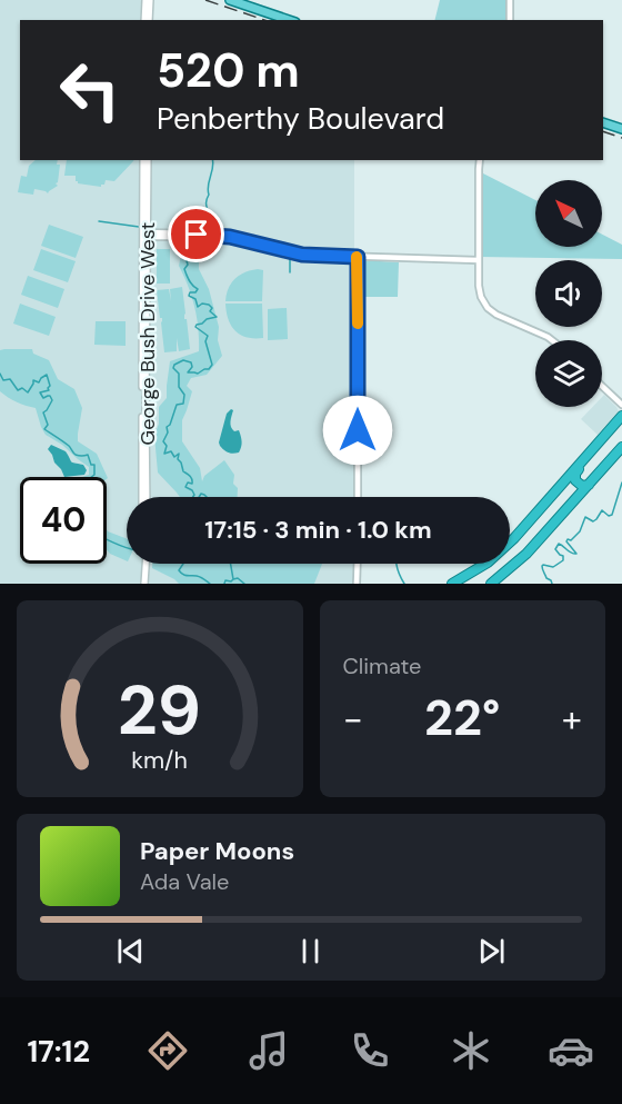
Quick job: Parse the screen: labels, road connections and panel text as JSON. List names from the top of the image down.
{
  "streets": {
    "main road": ["George Bush Drive West"]
  },
  "north": "top left",
  "page": {
    "turn": ["520 m", "Penberthy Boulevard"],
    "limit": "40",
    "trip": "17:15 · 3 min · 1.0 km",
    "tile": "Climate",
    "heat": ["−", "22°", "+"],
    "song": ["Paper Moons", "Ada Vale"],
    "tabs": "17:12",
    "gauge": ["29", "km/h"]
  }
}
